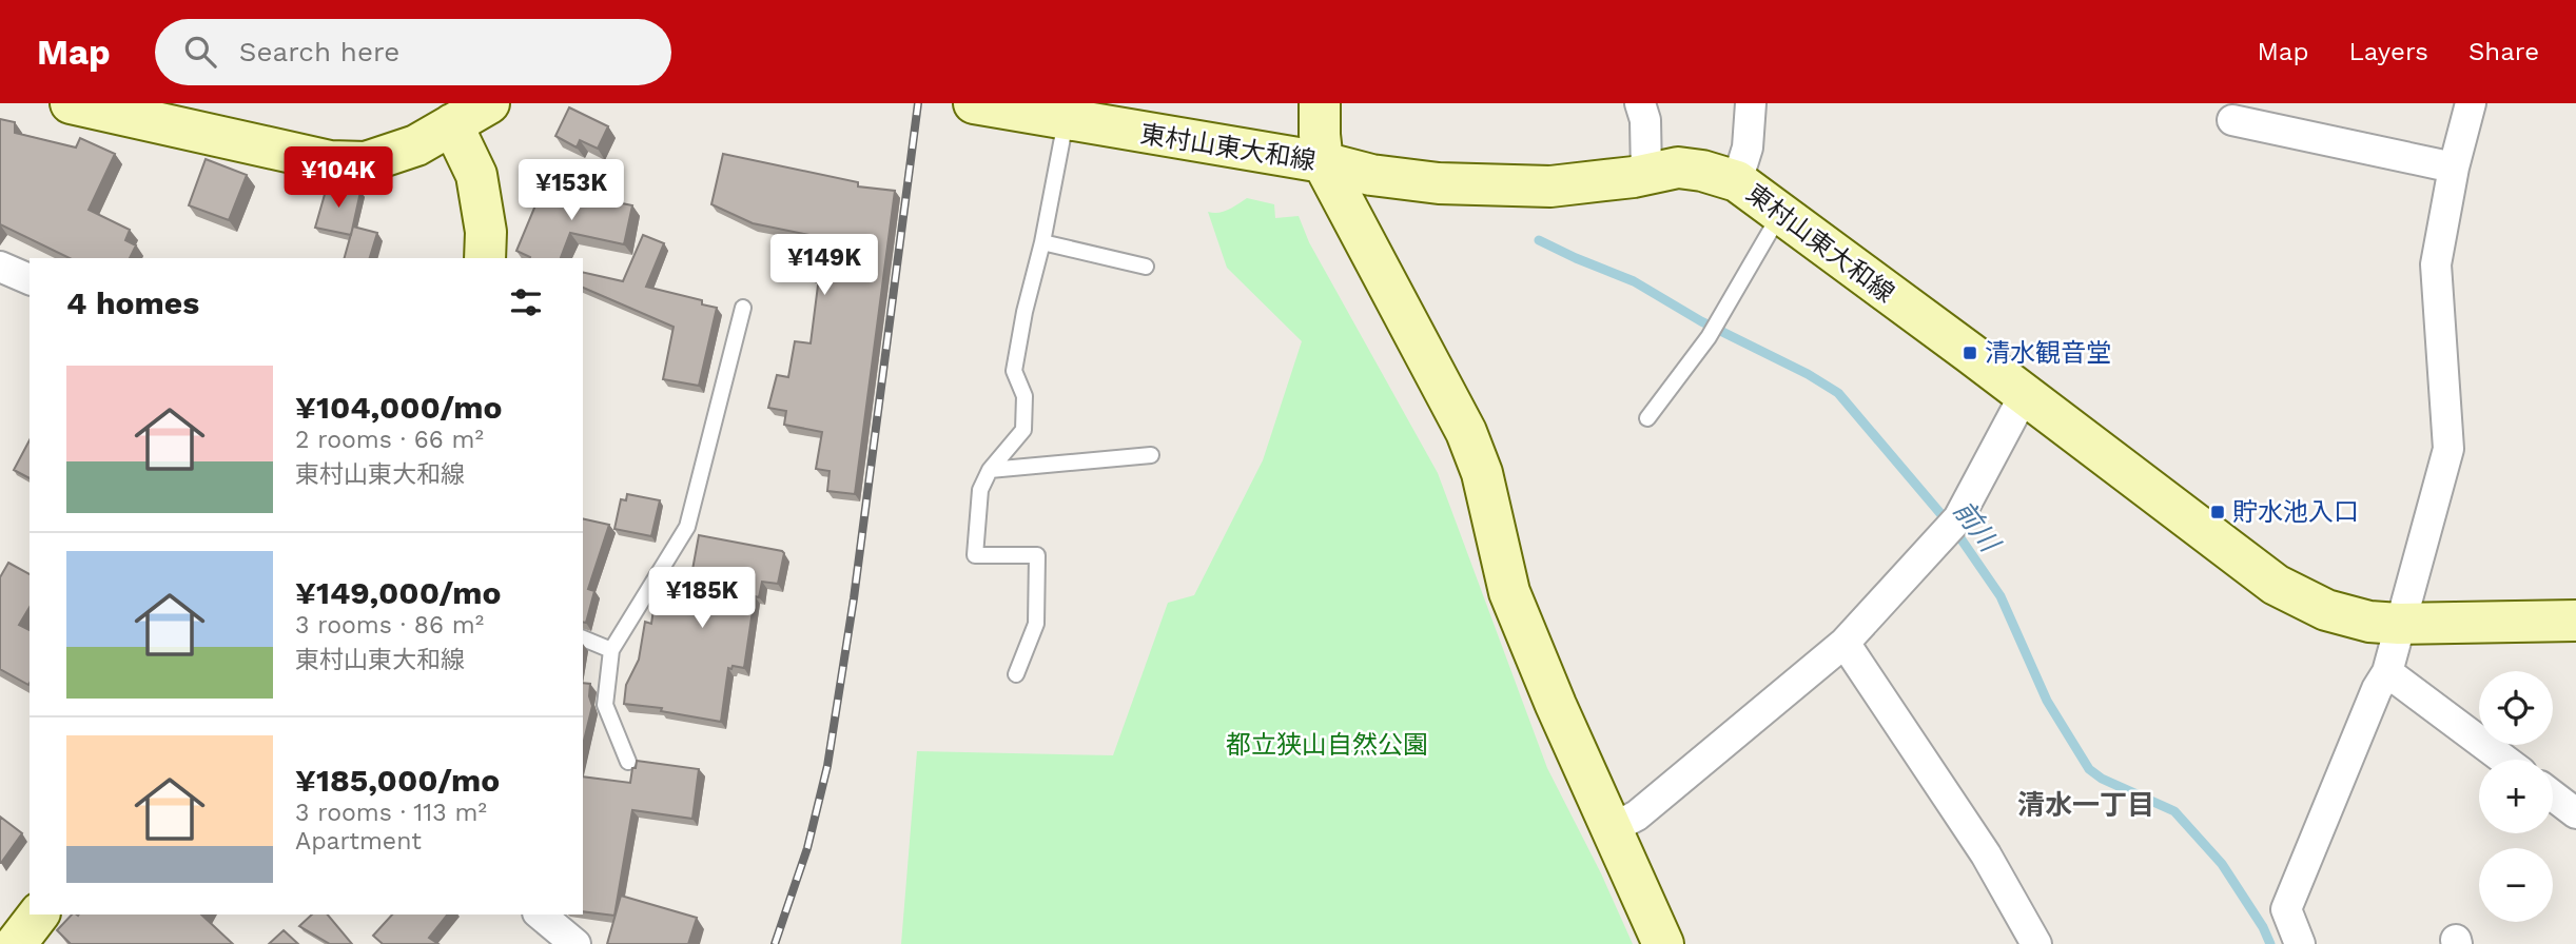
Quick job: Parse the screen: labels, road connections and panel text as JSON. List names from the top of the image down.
{
  "streets": {
    "main road": ["東村山東大和線"]
  },
  "districts": ["清水一丁目"],
  "water": ["前川"],
  "parks": ["都立狭山自然公園"],
  "places": {
    "transit": ["清水観音堂", "貯水池入口"]
  },
  "page": {
    "header": "Map",
    "search": "Search here",
    "nav": ["Map", "Layers", "Share"],
    "price": [
      "¥104K",
      "¥153K",
      "¥149K",
      "¥185K"
    ],
    "heading": "4 homes",
    "list": [
      {
        "name": "¥104,000/mo",
        "note": "2 rooms · 66 m² · 東村山東大和線"
      },
      {
        "name": "¥149,000/mo",
        "note": "3 rooms · 86 m² · 東村山東大和線"
      },
      {
        "name": "¥185,000/mo",
        "note": "3 rooms · 113 m² · Apartment"
      }
    ],
    "map_buttons": ["+", "−"]
  }
}
